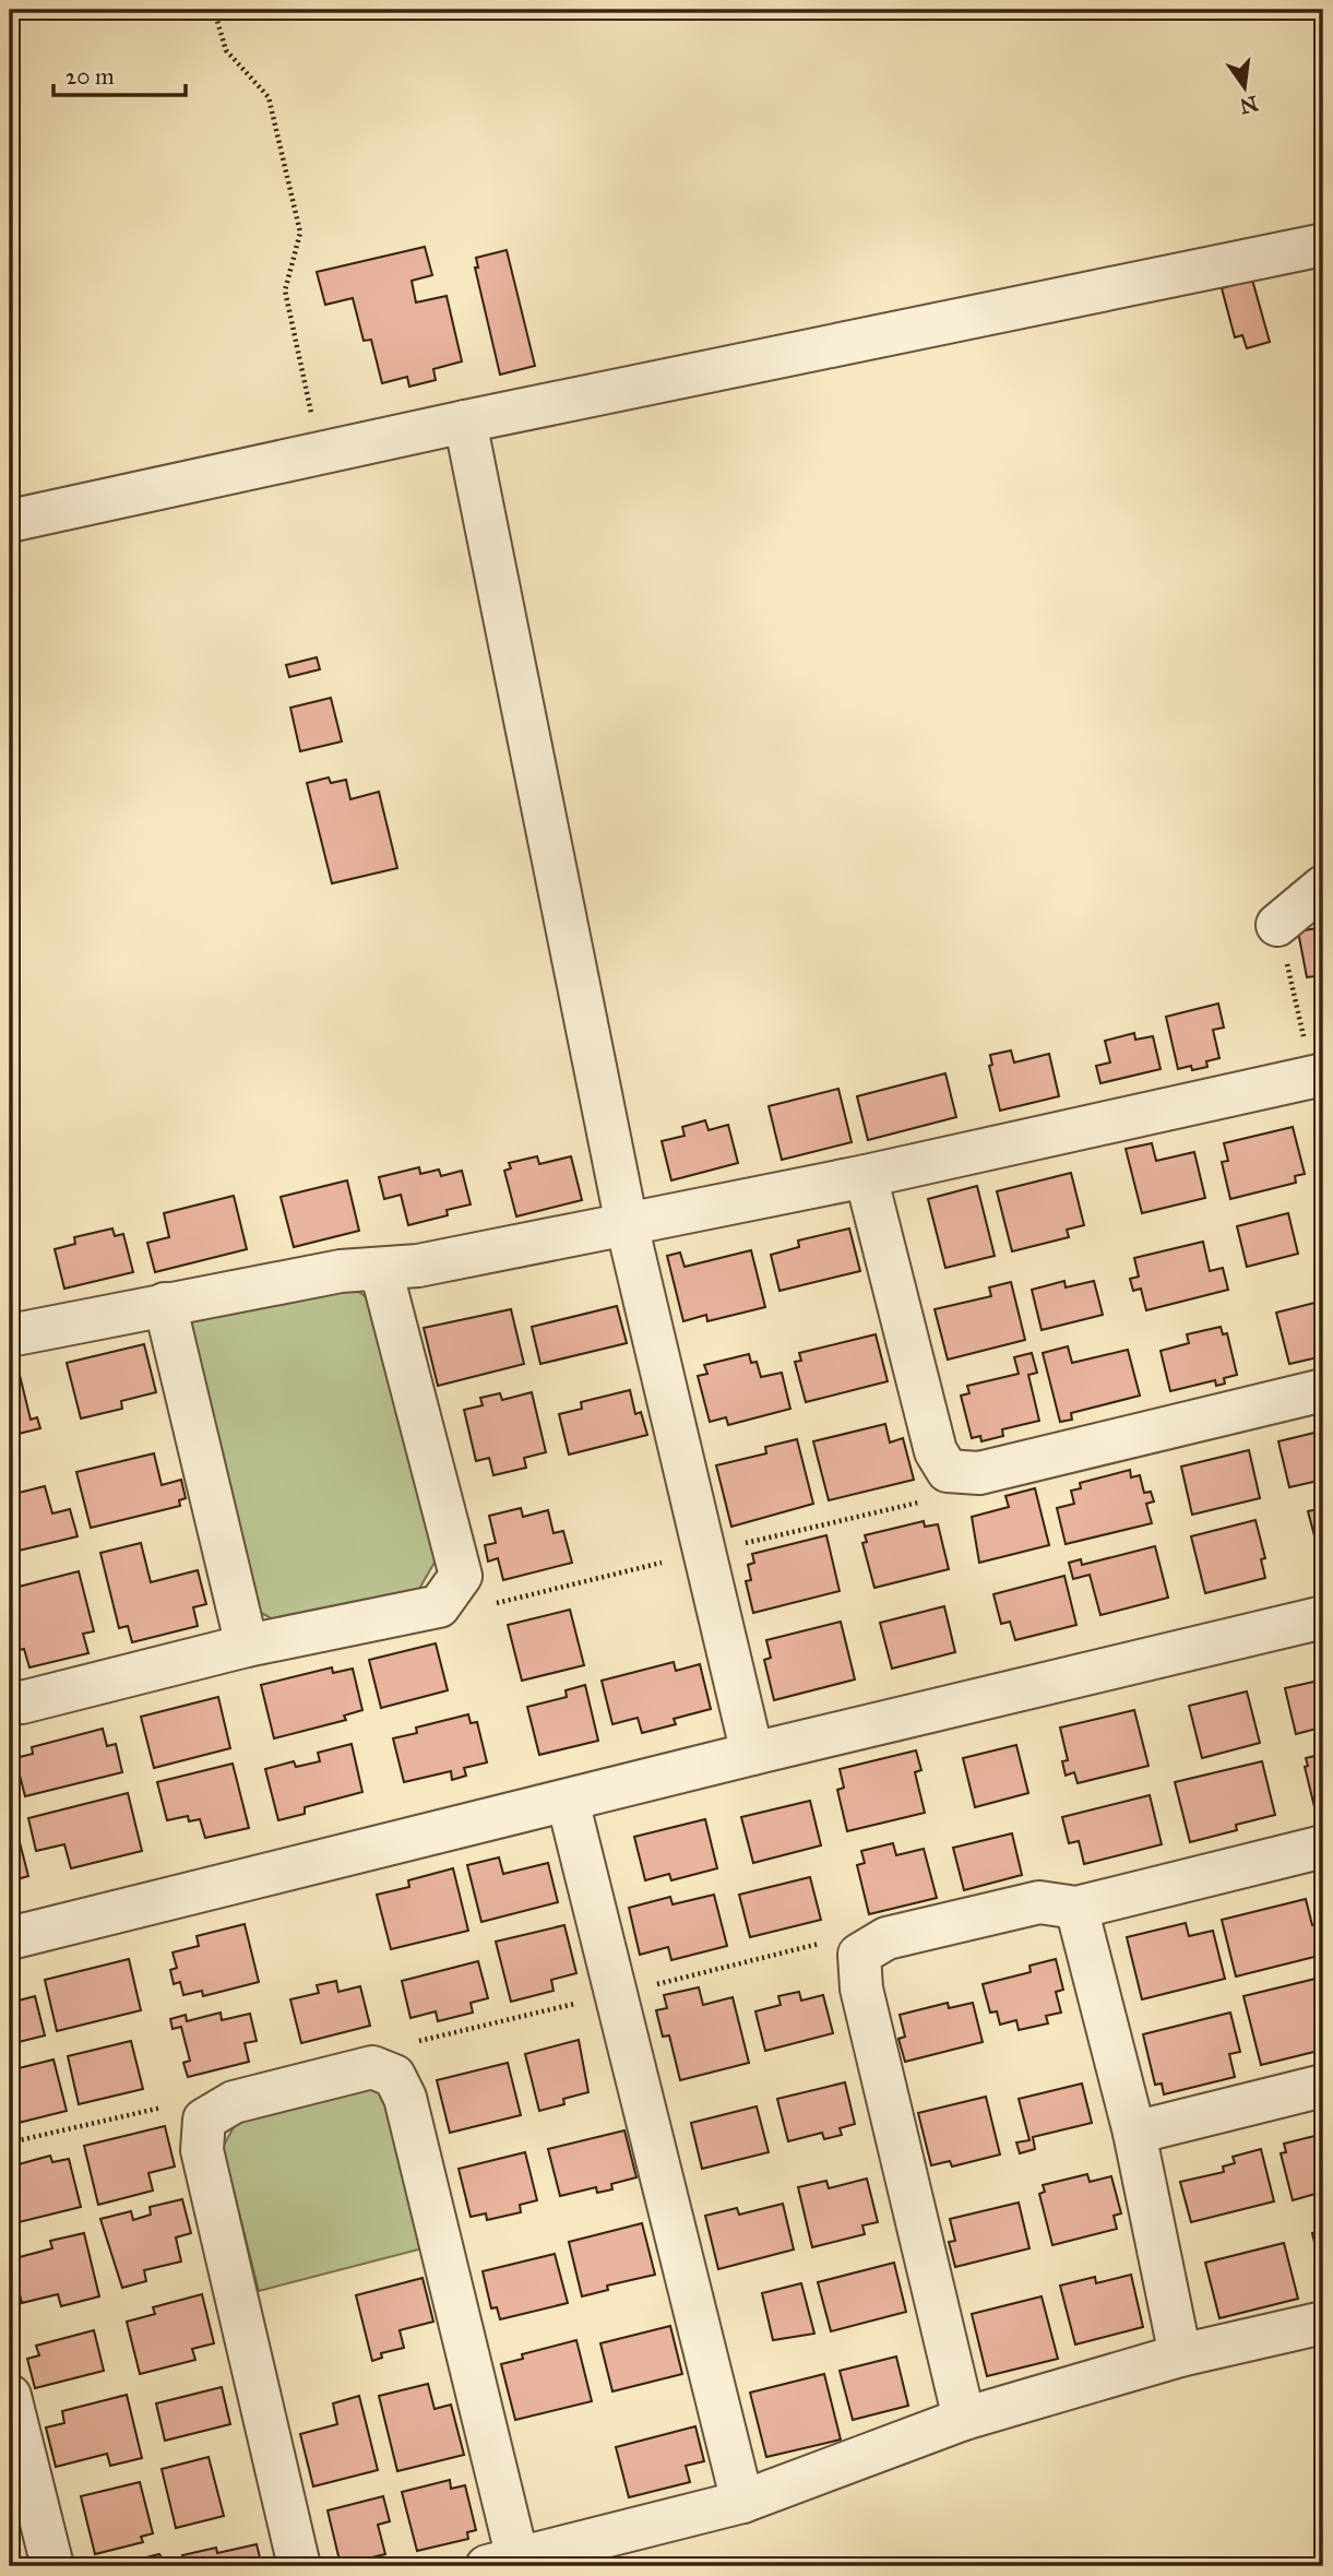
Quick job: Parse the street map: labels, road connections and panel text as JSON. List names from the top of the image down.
{
  "scale_bar": "20 m",
  "north": "bottom"
}
